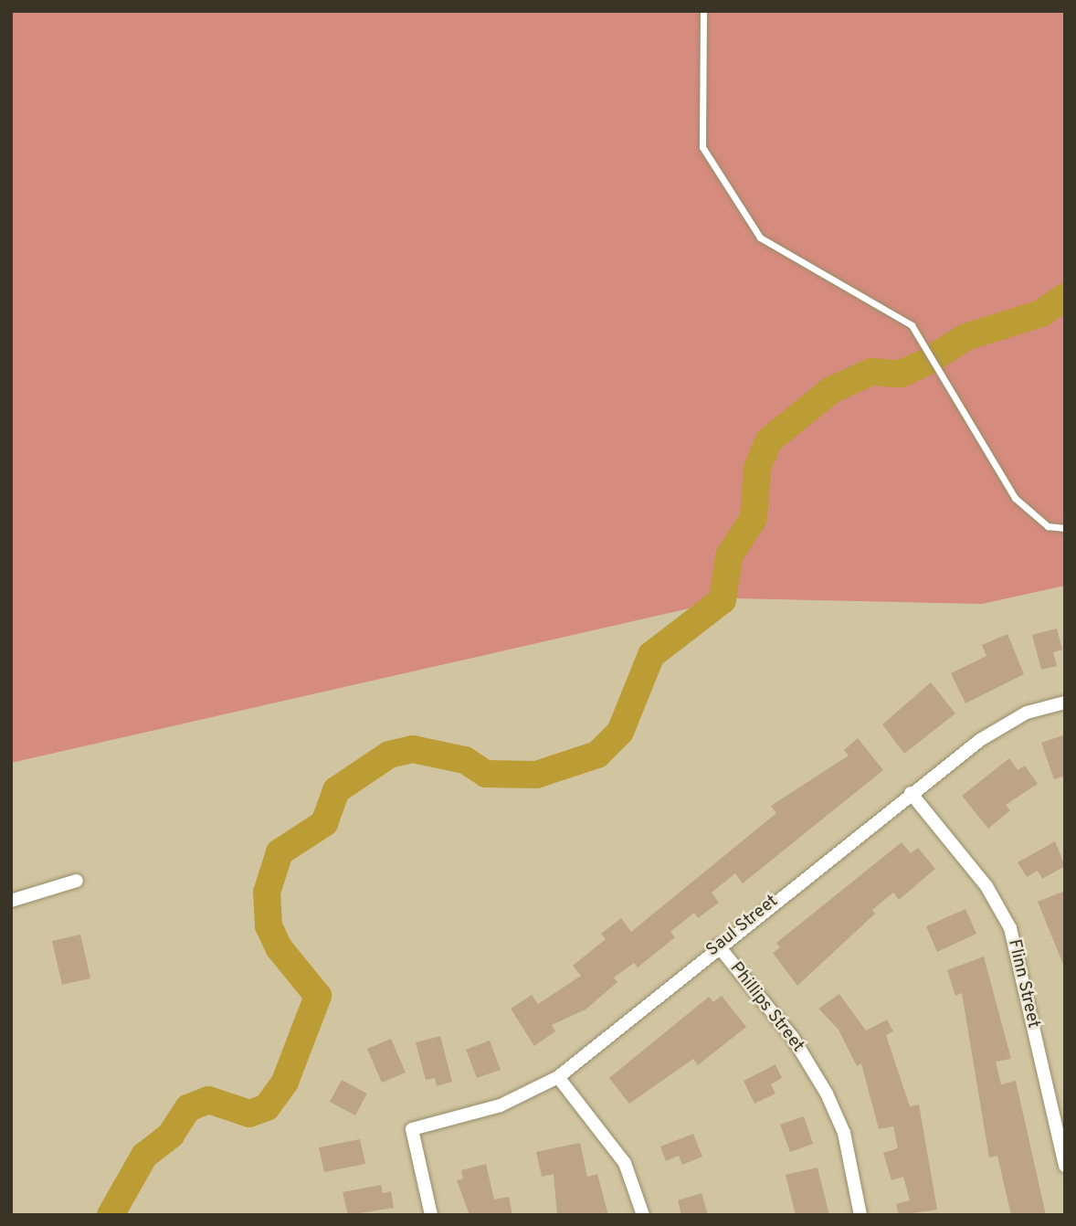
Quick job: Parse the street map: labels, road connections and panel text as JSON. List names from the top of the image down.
{
  "streets": {
    "street": ["Saul Street", "Flinn Street", "Phillips Street"]
  },
  "crossings": [
    ["Saul Street", "Flinn Street"],
    ["Saul Street", "Phillips Street"]
  ]
}
